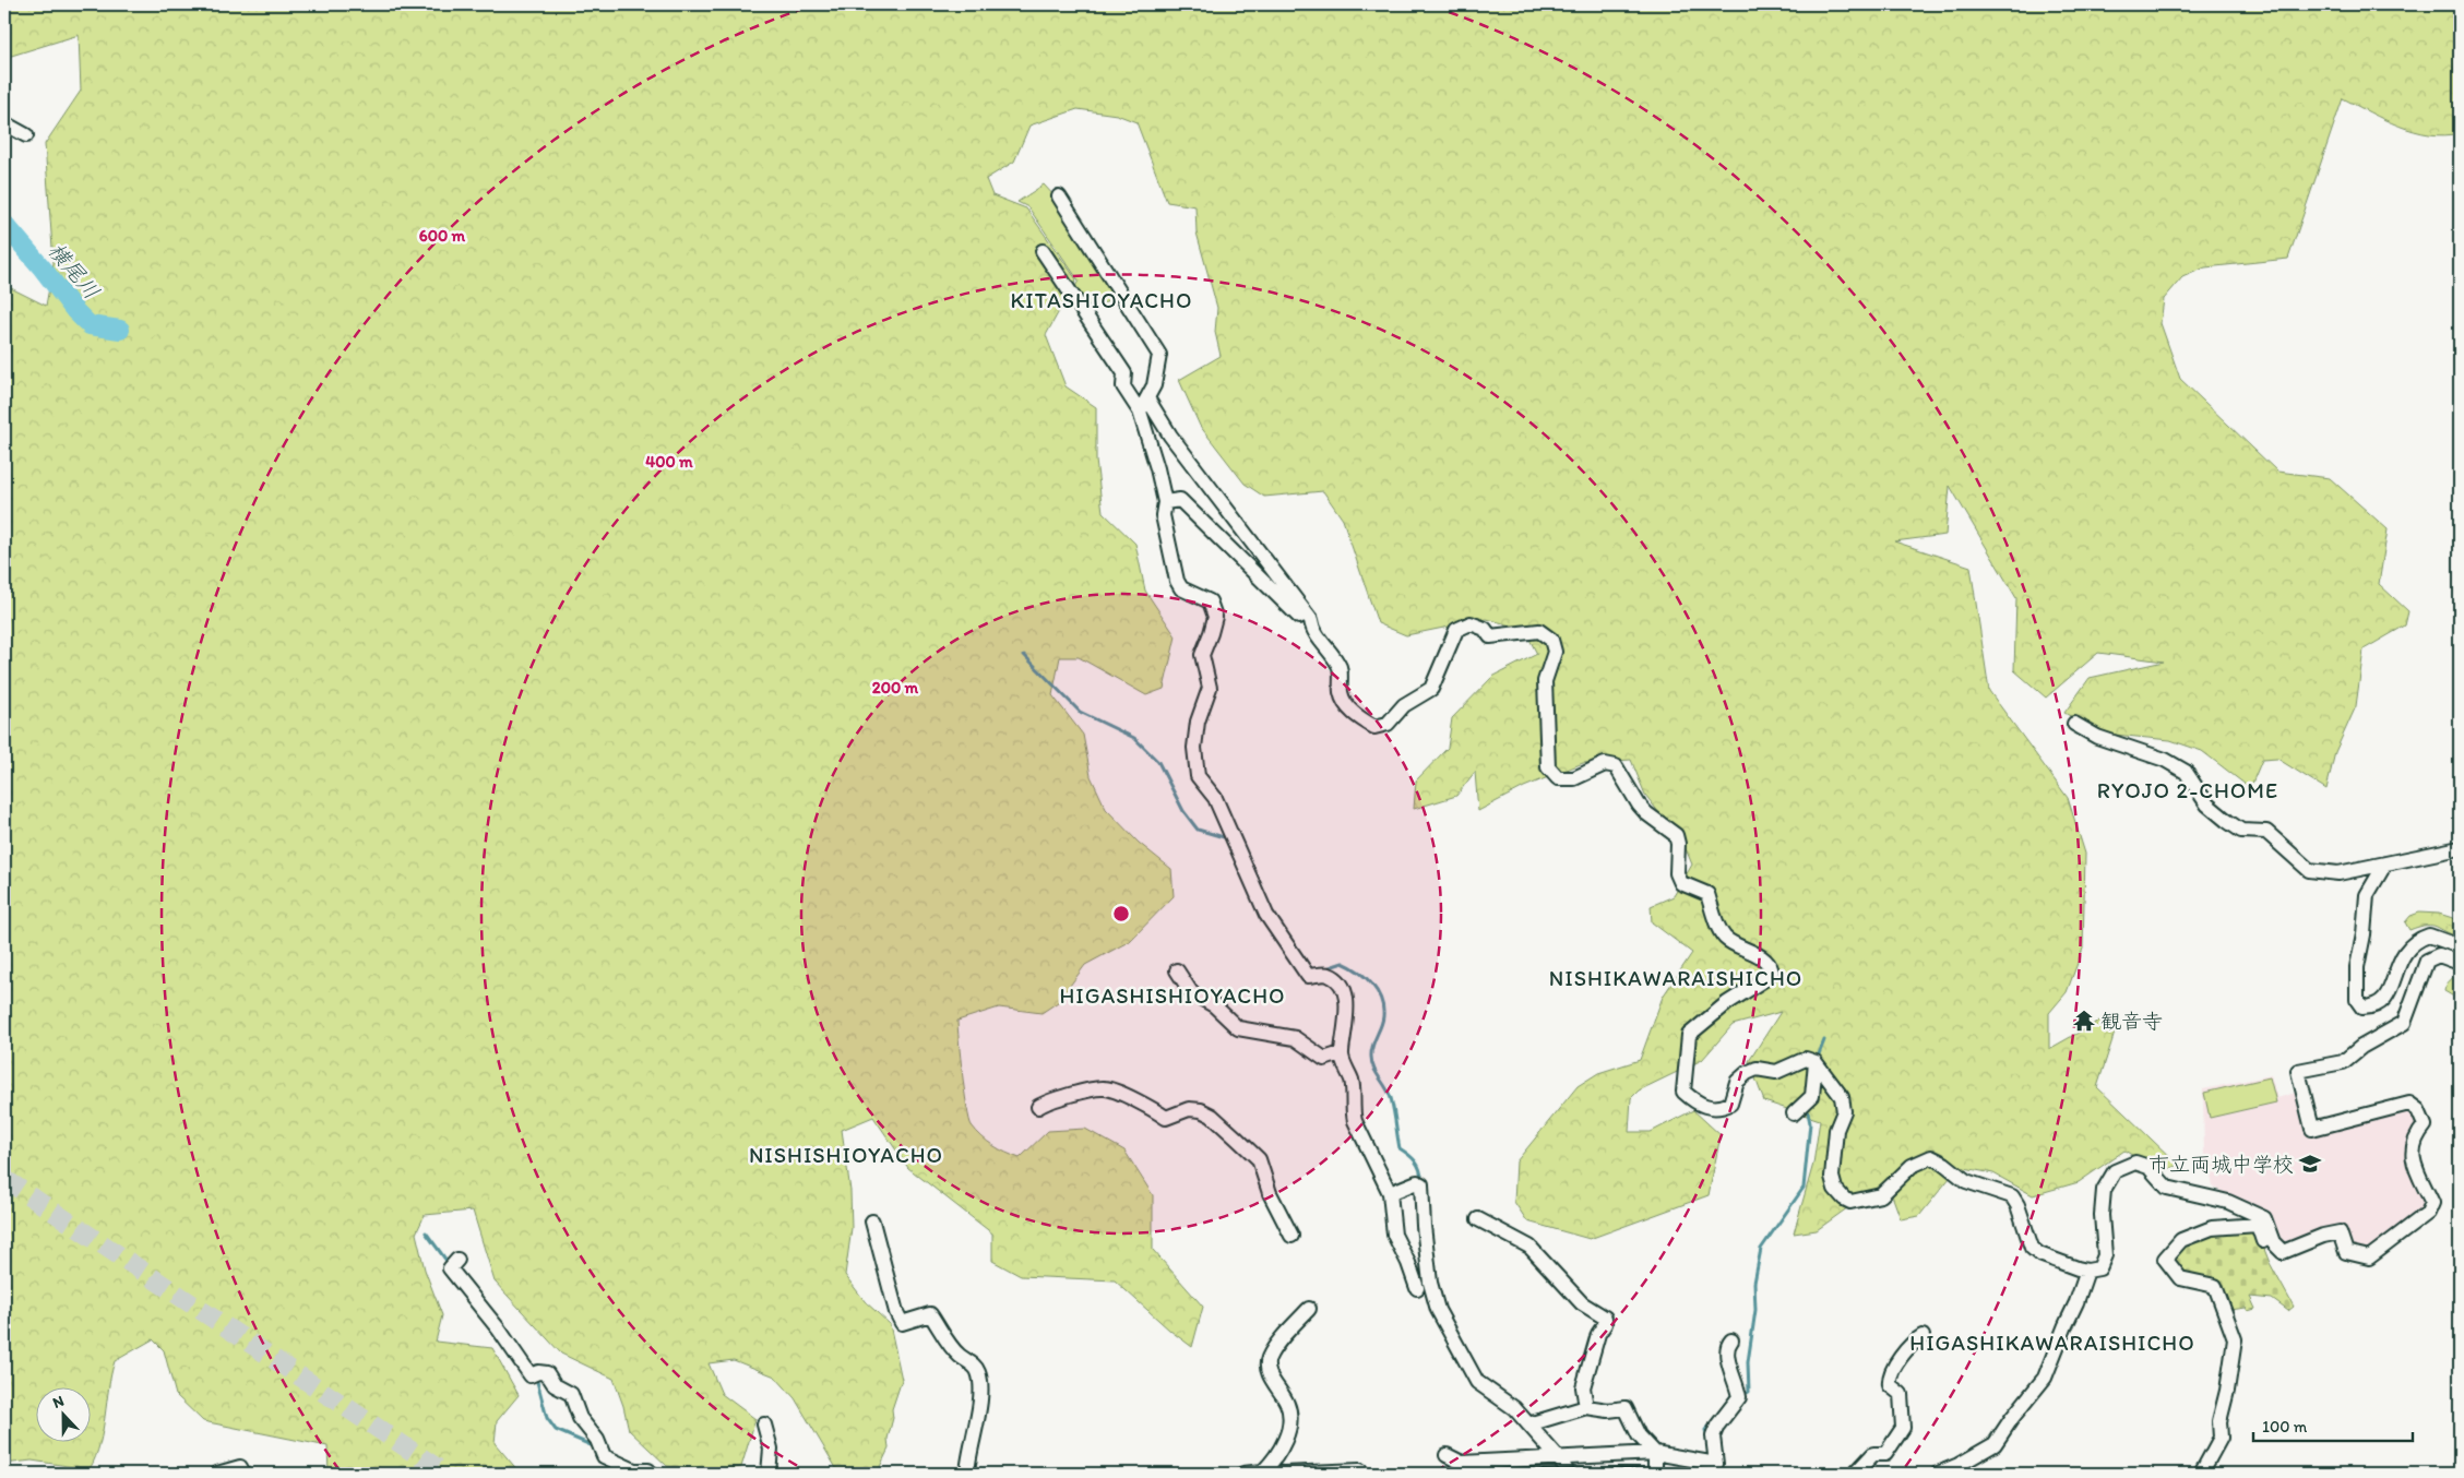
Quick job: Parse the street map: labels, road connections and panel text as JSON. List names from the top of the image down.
{
  "districts": [
    "KITASHIOYACHO",
    "RYOJO 2-CHOME",
    "NISHIKAWARAISHICHO",
    "HIGASHISHIOYACHO",
    "NISHISHIOYACHO",
    "HIGASHIKAWARAISHICHO"
  ],
  "water": ["横尾川"],
  "places": {
    "temple": ["観音寺"],
    "school or university": ["市立両城中学校"]
  },
  "scale_bar": "100 m",
  "north": "top",
  "rings": ["600 m", "400 m", "200 m"]
}
